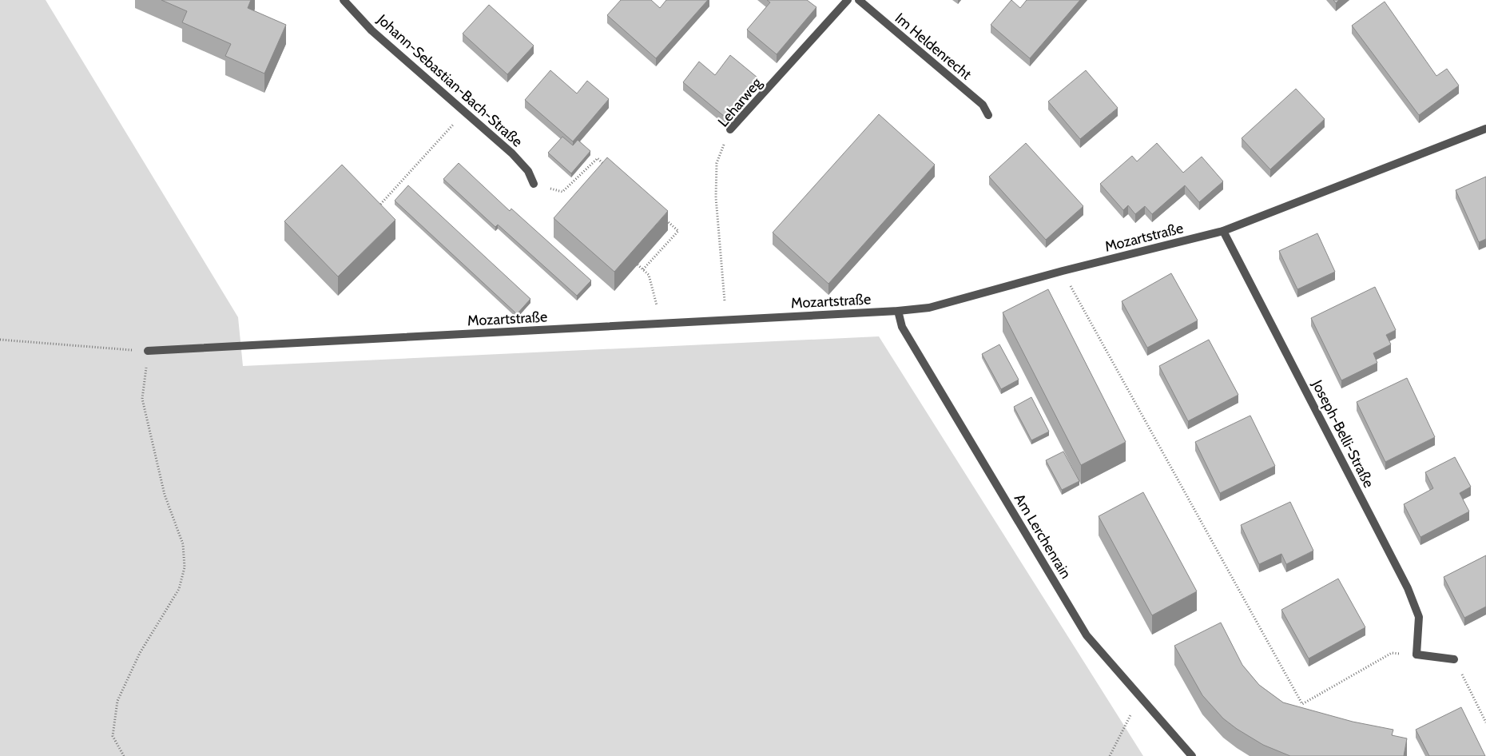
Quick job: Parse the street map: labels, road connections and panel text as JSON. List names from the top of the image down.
{
  "streets": {
    "street": [
      "Im Heldenrecht",
      "Johann-Sebastian-Bach-Straße",
      "Leharweg",
      "Mozartstraße",
      "Joseph-Belli-Straße",
      "Am Lerchenrain"
    ]
  },
  "crossings": [
    ["Leharweg", "Mozartstraße"],
    ["Mozartstraße", "Joseph-Belli-Straße"],
    ["Mozartstraße", "Am Lerchenrain"]
  ]
}
